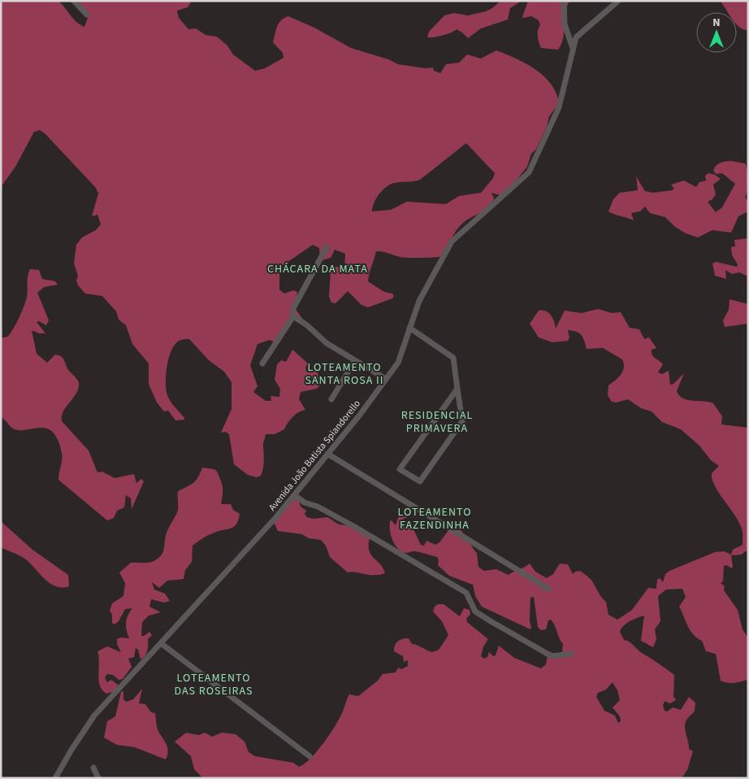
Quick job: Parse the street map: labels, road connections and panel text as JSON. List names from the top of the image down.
{
  "streets": {
    "street": ["Avenida João Batista Spiandorello"]
  },
  "districts": [
    "CHÁCARA DA MATA",
    "LOTEAMENTO SANTA ROSA II",
    "RESIDENCIAL PRIMAVERA",
    "LOTEAMENTO FAZENDINHA",
    "LOTEAMENTO DAS ROSEIRAS"
  ],
  "north": "top"
}
